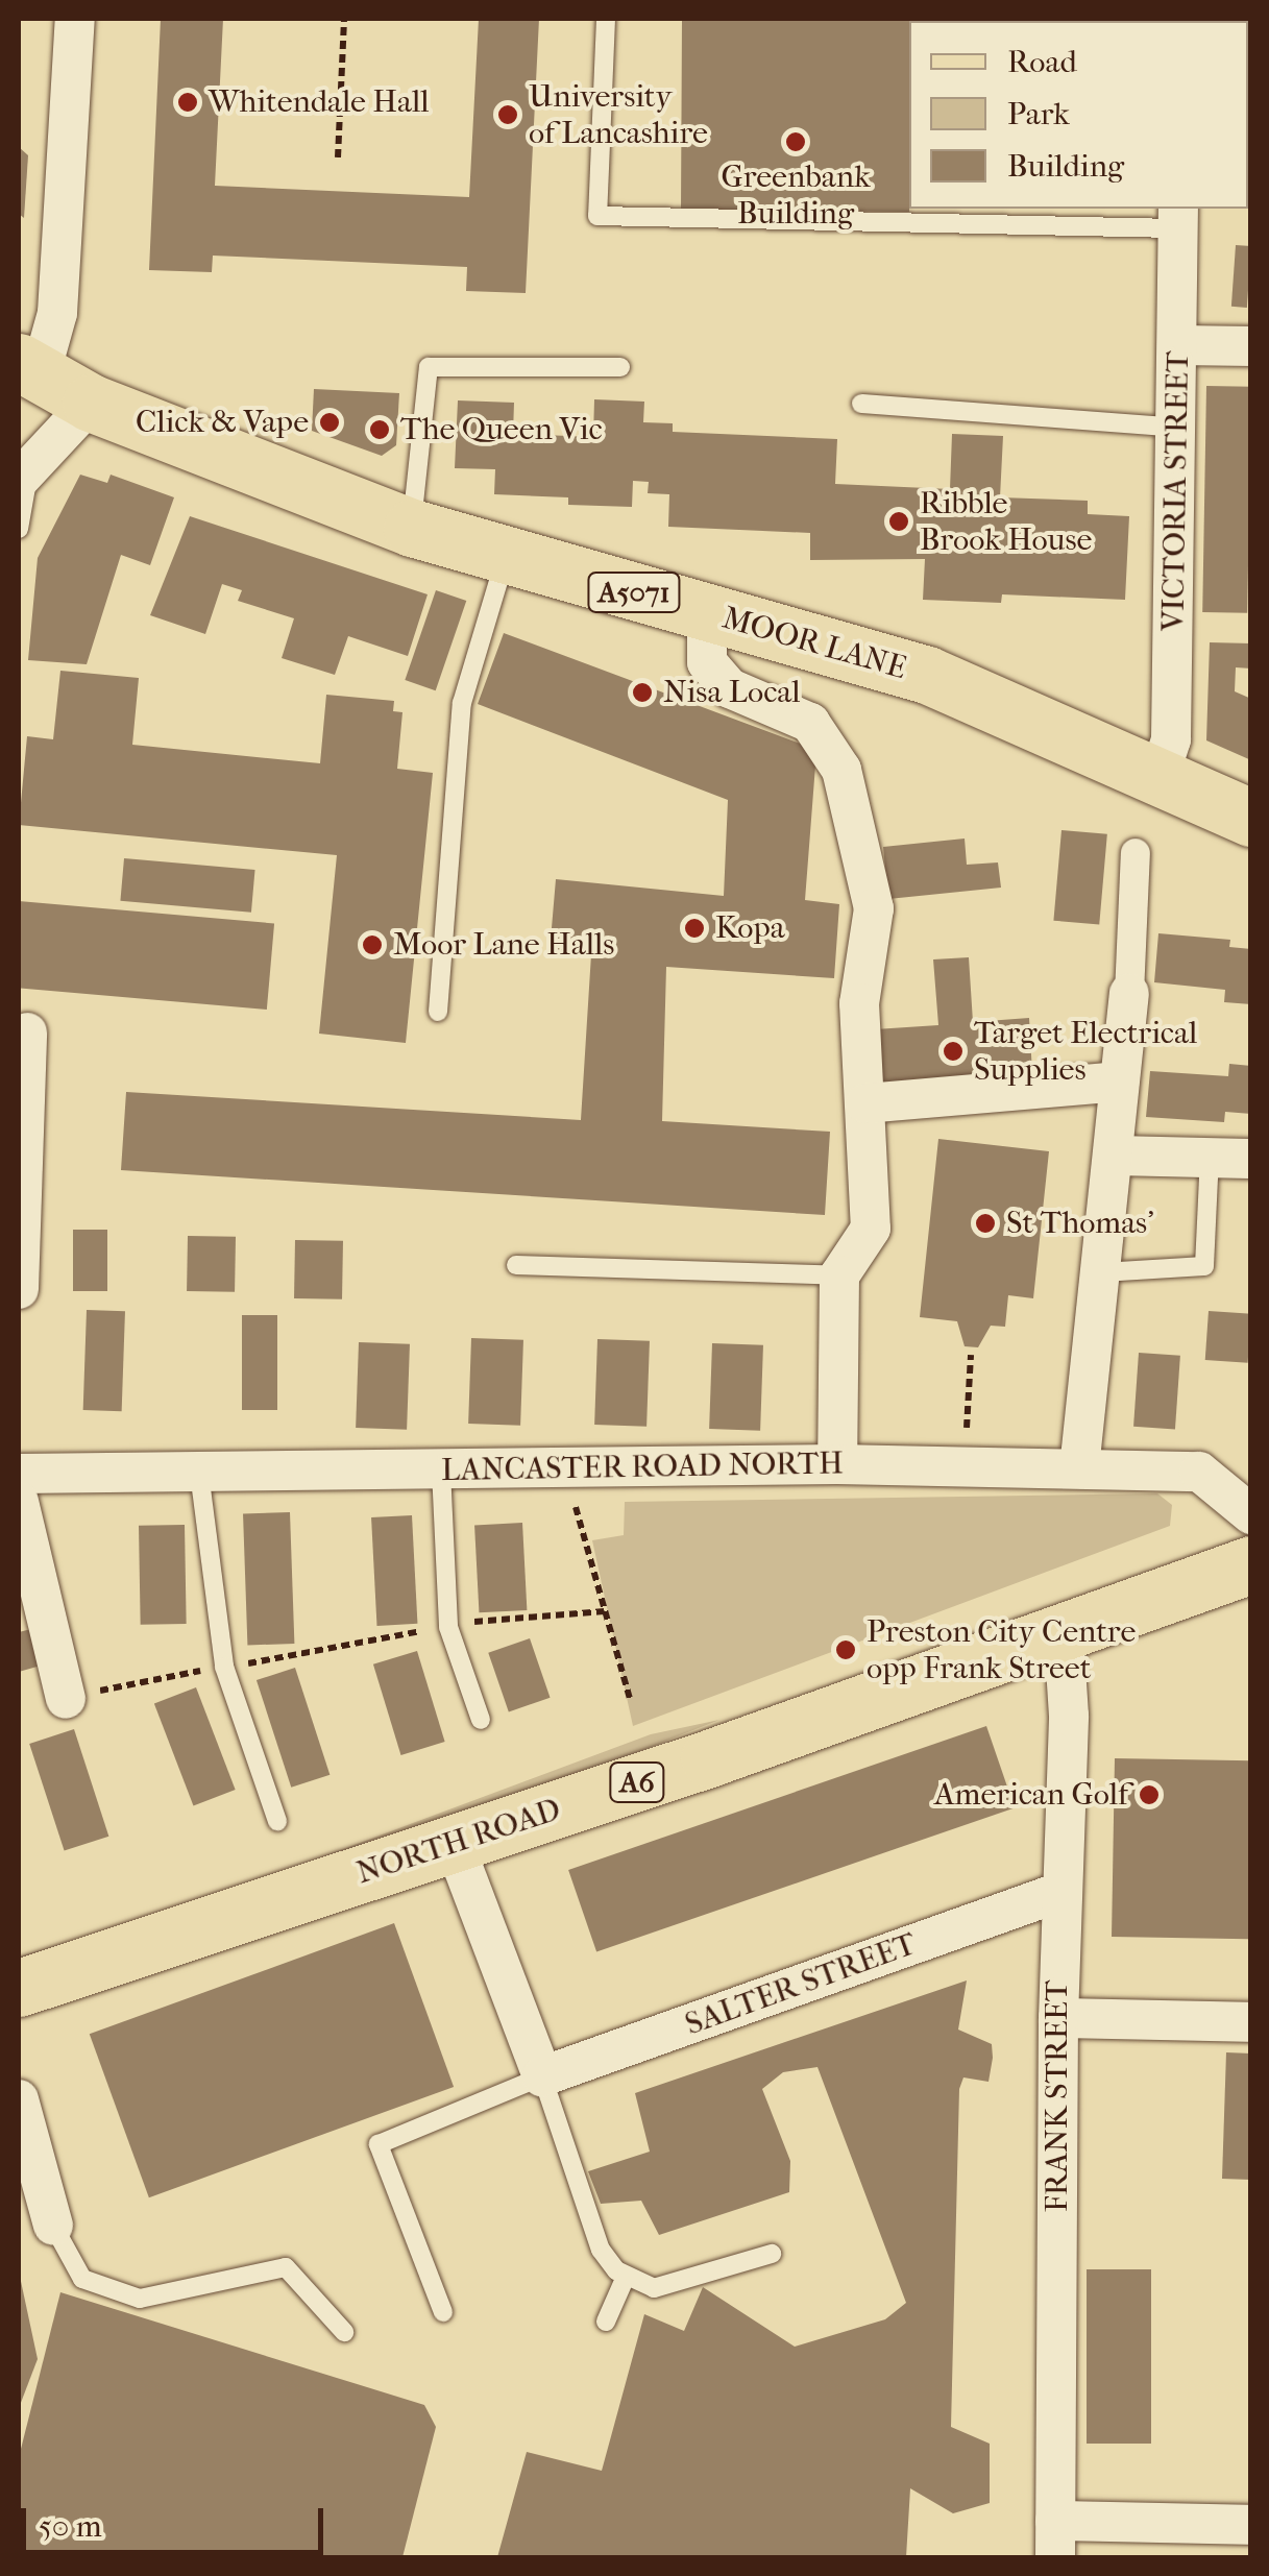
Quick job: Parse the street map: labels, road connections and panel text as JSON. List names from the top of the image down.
{
  "streets": {
    "main road": [
      "A5071",
      "MOOR LANE",
      "A6",
      "NORTH ROAD"
    ],
    "street": [
      "VICTORIA STREET",
      "LANCASTER ROAD NORTH",
      "SALTER STREET",
      "FRANK STREET"
    ]
  },
  "crossings": [
    ["VICTORIA STREET", "MOOR LANE"],
    ["NORTH ROAD", "FRANK STREET"],
    ["SALTER STREET", "FRANK STREET"]
  ],
  "places": [
    "Whitendale Hall",
    "University of Lancashire",
    "Greenbank Building",
    "Click & Vape",
    "The Queen Vic",
    "Ribble Brook House",
    "Nisa Local",
    "Kopa",
    "Moor Lane Halls",
    "Target Electrical Supplies",
    "St Thomas'",
    "Preston City Centre opp Frank Street",
    "American Golf"
  ],
  "legend": ["Road", "Park", "Building"],
  "scale_bar": "50 m"
}
